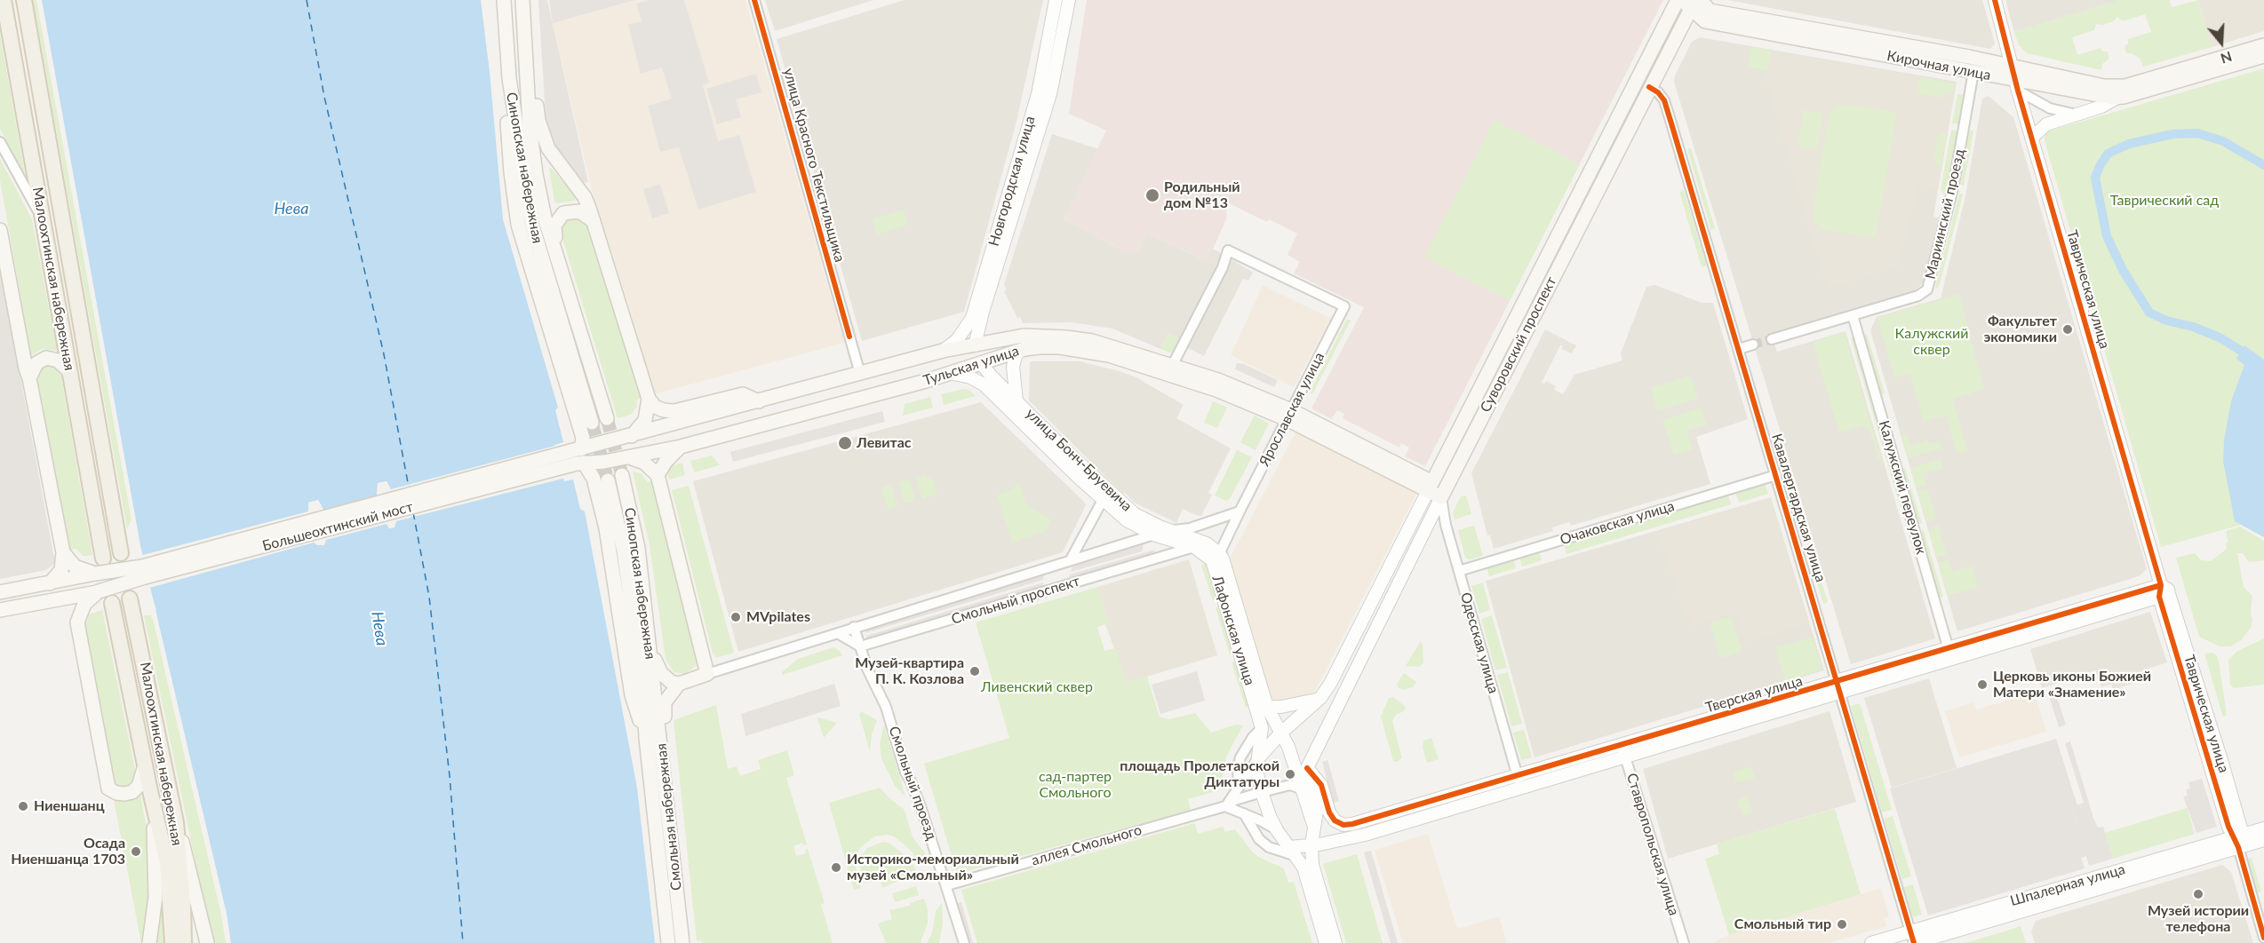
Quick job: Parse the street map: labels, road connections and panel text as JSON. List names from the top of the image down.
{
  "streets": {
    "main road": [
      "Кирочная улица",
      "Синопская набережная",
      "Малоохтинская набережная",
      "Суворовский проспект",
      "Тульская улица",
      "улица Бонч-Бруевича",
      "Большеохтинский мост",
      "Смольная набережная"
    ],
    "street": [
      "улица Красного Текстильщика",
      "Новгородская улица",
      "Мариинский проезд",
      "Таврическая улица",
      "Ярославская улица",
      "Калужский переулок",
      "Кавалергардская улица",
      "Очаковская улица",
      "Смольный проспект",
      "Лафонская улица",
      "Одесская улица",
      "Тверская улица",
      "Смольный проезд",
      "Ставропольская улица",
      "аллея Смольного",
      "Шпалерная улица"
    ]
  },
  "crossings": [
    ["Кирочная улица", "Мариинский проезд"],
    ["Кирочная улица", "Таврическая улица"],
    ["Кирочная улица", "Суворовский проспект"],
    ["улица Красного Текстильщика", "Тульская улица"],
    ["Синопская набережная", "Смольная набережная"],
    ["Новгородская улица", "Тульская улица"],
    ["Новгородская улица", "улица Бонч-Бруевича"],
    ["Мариинский проезд", "Калужский переулок"],
    ["Таврическая улица", "Тверская улица"],
    ["Таврическая улица", "Шпалерная улица"],
    ["Суворовский проспект", "Тульская улица"],
    ["Суворовский проспект", "Кавалергардская улица"],
    ["Суворовский проспект", "Одесская улица"],
    ["Суворовский проспект", "Тверская улица"],
    ["Тульская улица", "Ярославская улица"],
    ["Тульская улица", "улица Бонч-Бруевича"],
    ["Тульская улица", "Большеохтинский мост"],
    ["Тульская улица", "Одесская улица"],
    ["Ярославская улица", "Лафонская улица"],
    ["улица Бонч-Бруевича", "Смольный проспект"],
    ["улица Бонч-Бруевича", "Лафонская улица"],
    ["Калужский переулок", "Тверская улица"],
    ["Кавалергардская улица", "Очаковская улица"],
    ["Кавалергардская улица", "Тверская улица"],
    ["Кавалергардская улица", "Шпалерная улица"],
    ["Очаковская улица", "Одесская улица"],
    ["Смольный проспект", "Лафонская улица"],
    ["Смольный проспект", "Смольный проезд"],
    ["Одесская улица", "Тверская улица"],
    ["Тверская улица", "Ставропольская улица"],
    ["Смольный проезд", "аллея Смольного"]
  ],
  "water": ["Нева"],
  "parks": [
    "Таврический сад",
    "Калужский сквер",
    "Ливенский сквер",
    "сад-партер Смольного"
  ],
  "places": [
    "Родильный дом №13",
    "Факультет экономики",
    "Левитас",
    "MVpilates",
    "Музей-квартира П. К. Козлова",
    "Церковь иконы Божией Матери «Знамение»",
    "площадь Пролетарской Диктатуры",
    "Ниеншанц",
    "Осада Ниеншанца 1703",
    "Историко-мемориальный музей «Смольный»",
    "Музей истории телефона",
    "Смольный тир"
  ],
  "north": "bottom"
}
